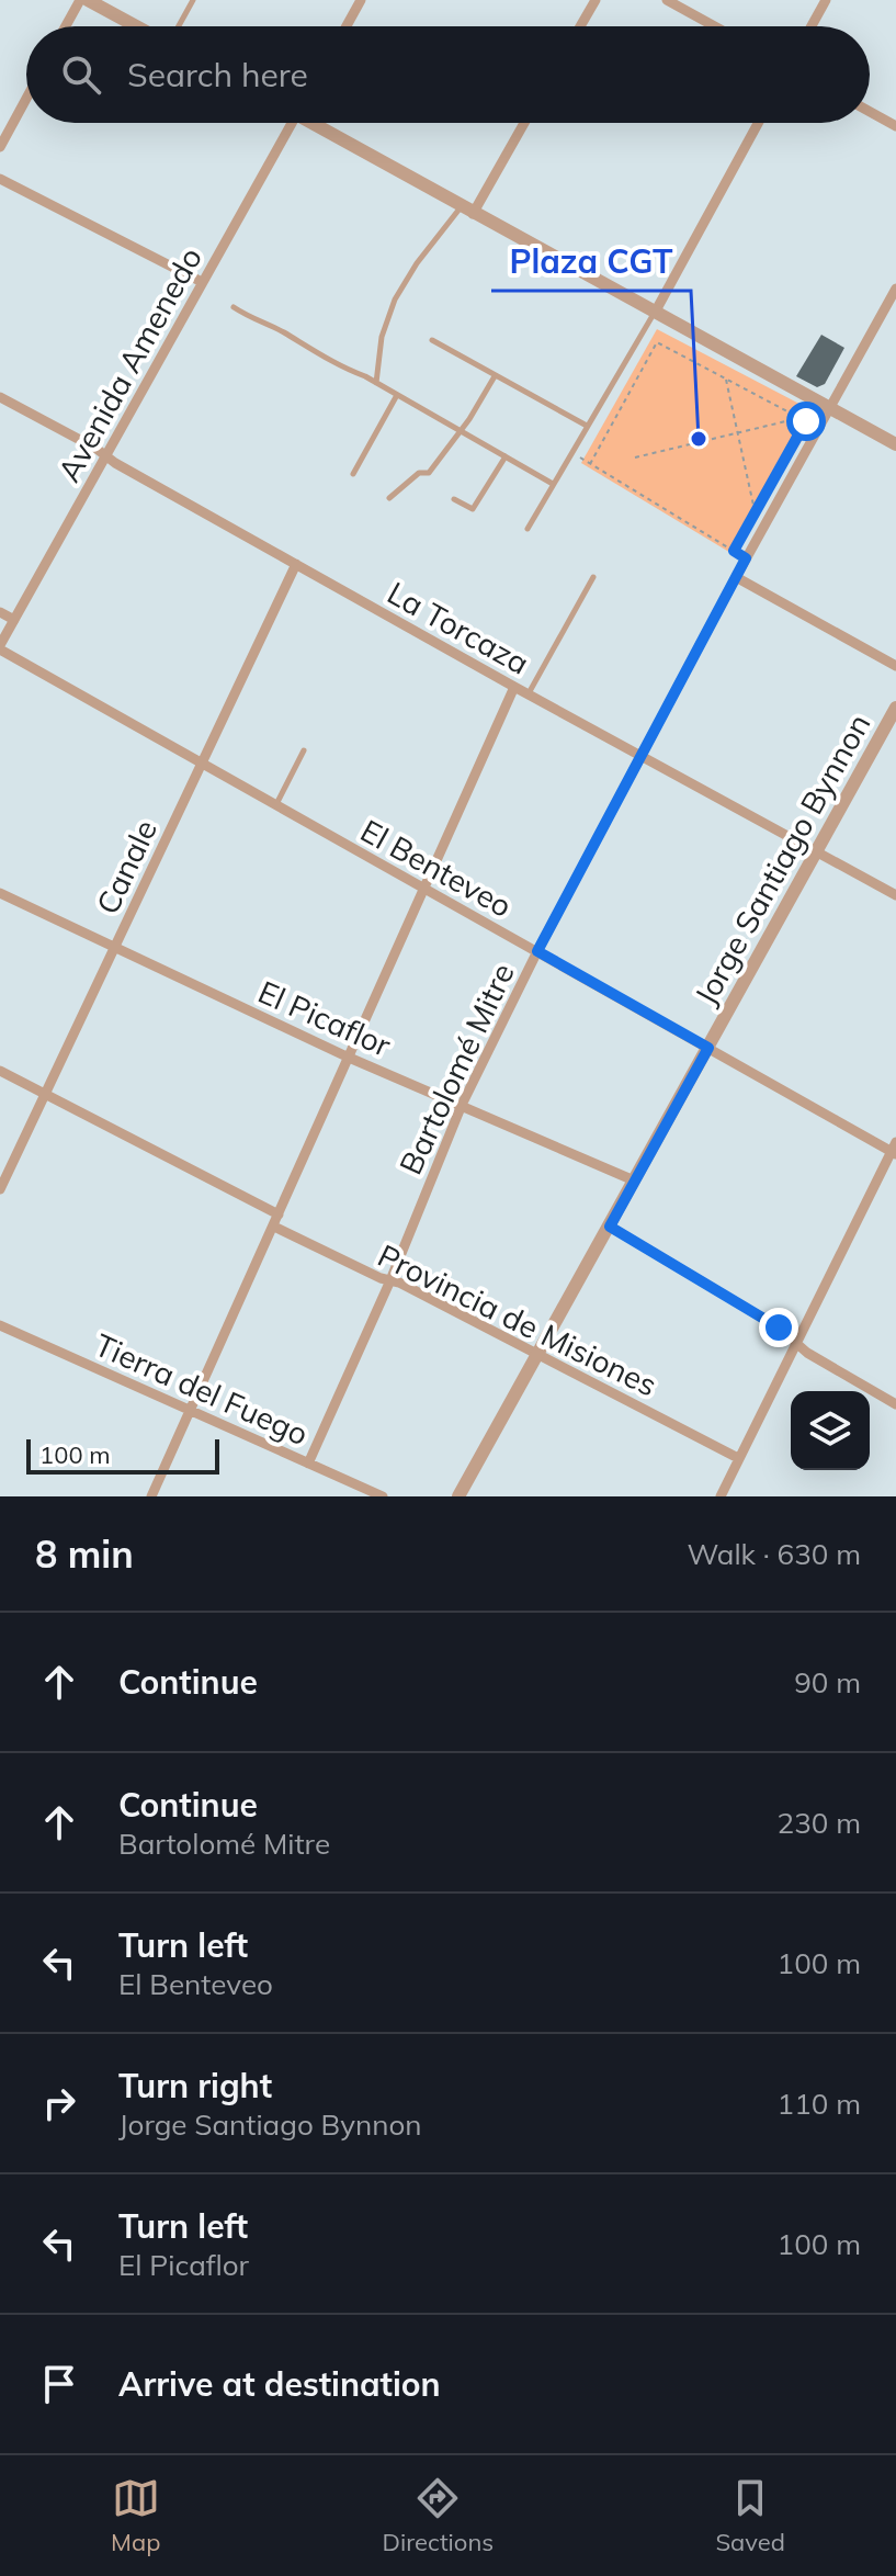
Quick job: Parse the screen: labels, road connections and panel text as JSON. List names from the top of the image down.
{
  "streets": {
    "street": [
      "Avenida Amenedo",
      "La Torcaza",
      "Jorge Santiago Bynnon",
      "Canale",
      "El Benteveo",
      "El Picaflor",
      "Bartolomé Mitre",
      "Provincia de Misiones",
      "Tierra del Fuego"
    ]
  },
  "crossings": [
    ["Avenida Amenedo", "La Torcaza"],
    ["Avenida Amenedo", "El Benteveo"],
    ["La Torcaza", "Jorge Santiago Bynnon"],
    ["La Torcaza", "Canale"],
    ["La Torcaza", "Bartolomé Mitre"],
    ["Jorge Santiago Bynnon", "El Benteveo"],
    ["Jorge Santiago Bynnon", "El Picaflor"],
    ["Jorge Santiago Bynnon", "Provincia de Misiones"],
    ["Canale", "El Benteveo"],
    ["Canale", "El Picaflor"],
    ["El Benteveo", "Bartolomé Mitre"],
    ["El Picaflor", "Bartolomé Mitre"],
    ["Bartolomé Mitre", "Provincia de Misiones"],
    ["Bartolomé Mitre", "Tierra del Fuego"]
  ],
  "places": ["Plaza CGT"],
  "scale_bar": "100 m",
  "page": {
    "search": "Search here",
    "scale": "100 m",
    "heading": ["8 min", "Walk · 630 m"],
    "list": [
      ["Continue", "90 m"],
      ["Continue", "Bartolomé Mitre", "230 m"],
      ["Turn left", "El Benteveo", "100 m"],
      ["Turn right", "Jorge Santiago Bynnon", "110 m"],
      ["Turn left", "El Picaflor", "100 m"],
      "Arrive at destination"
    ],
    "nav": ["Map", "Directions", "Saved"]
  }
}
